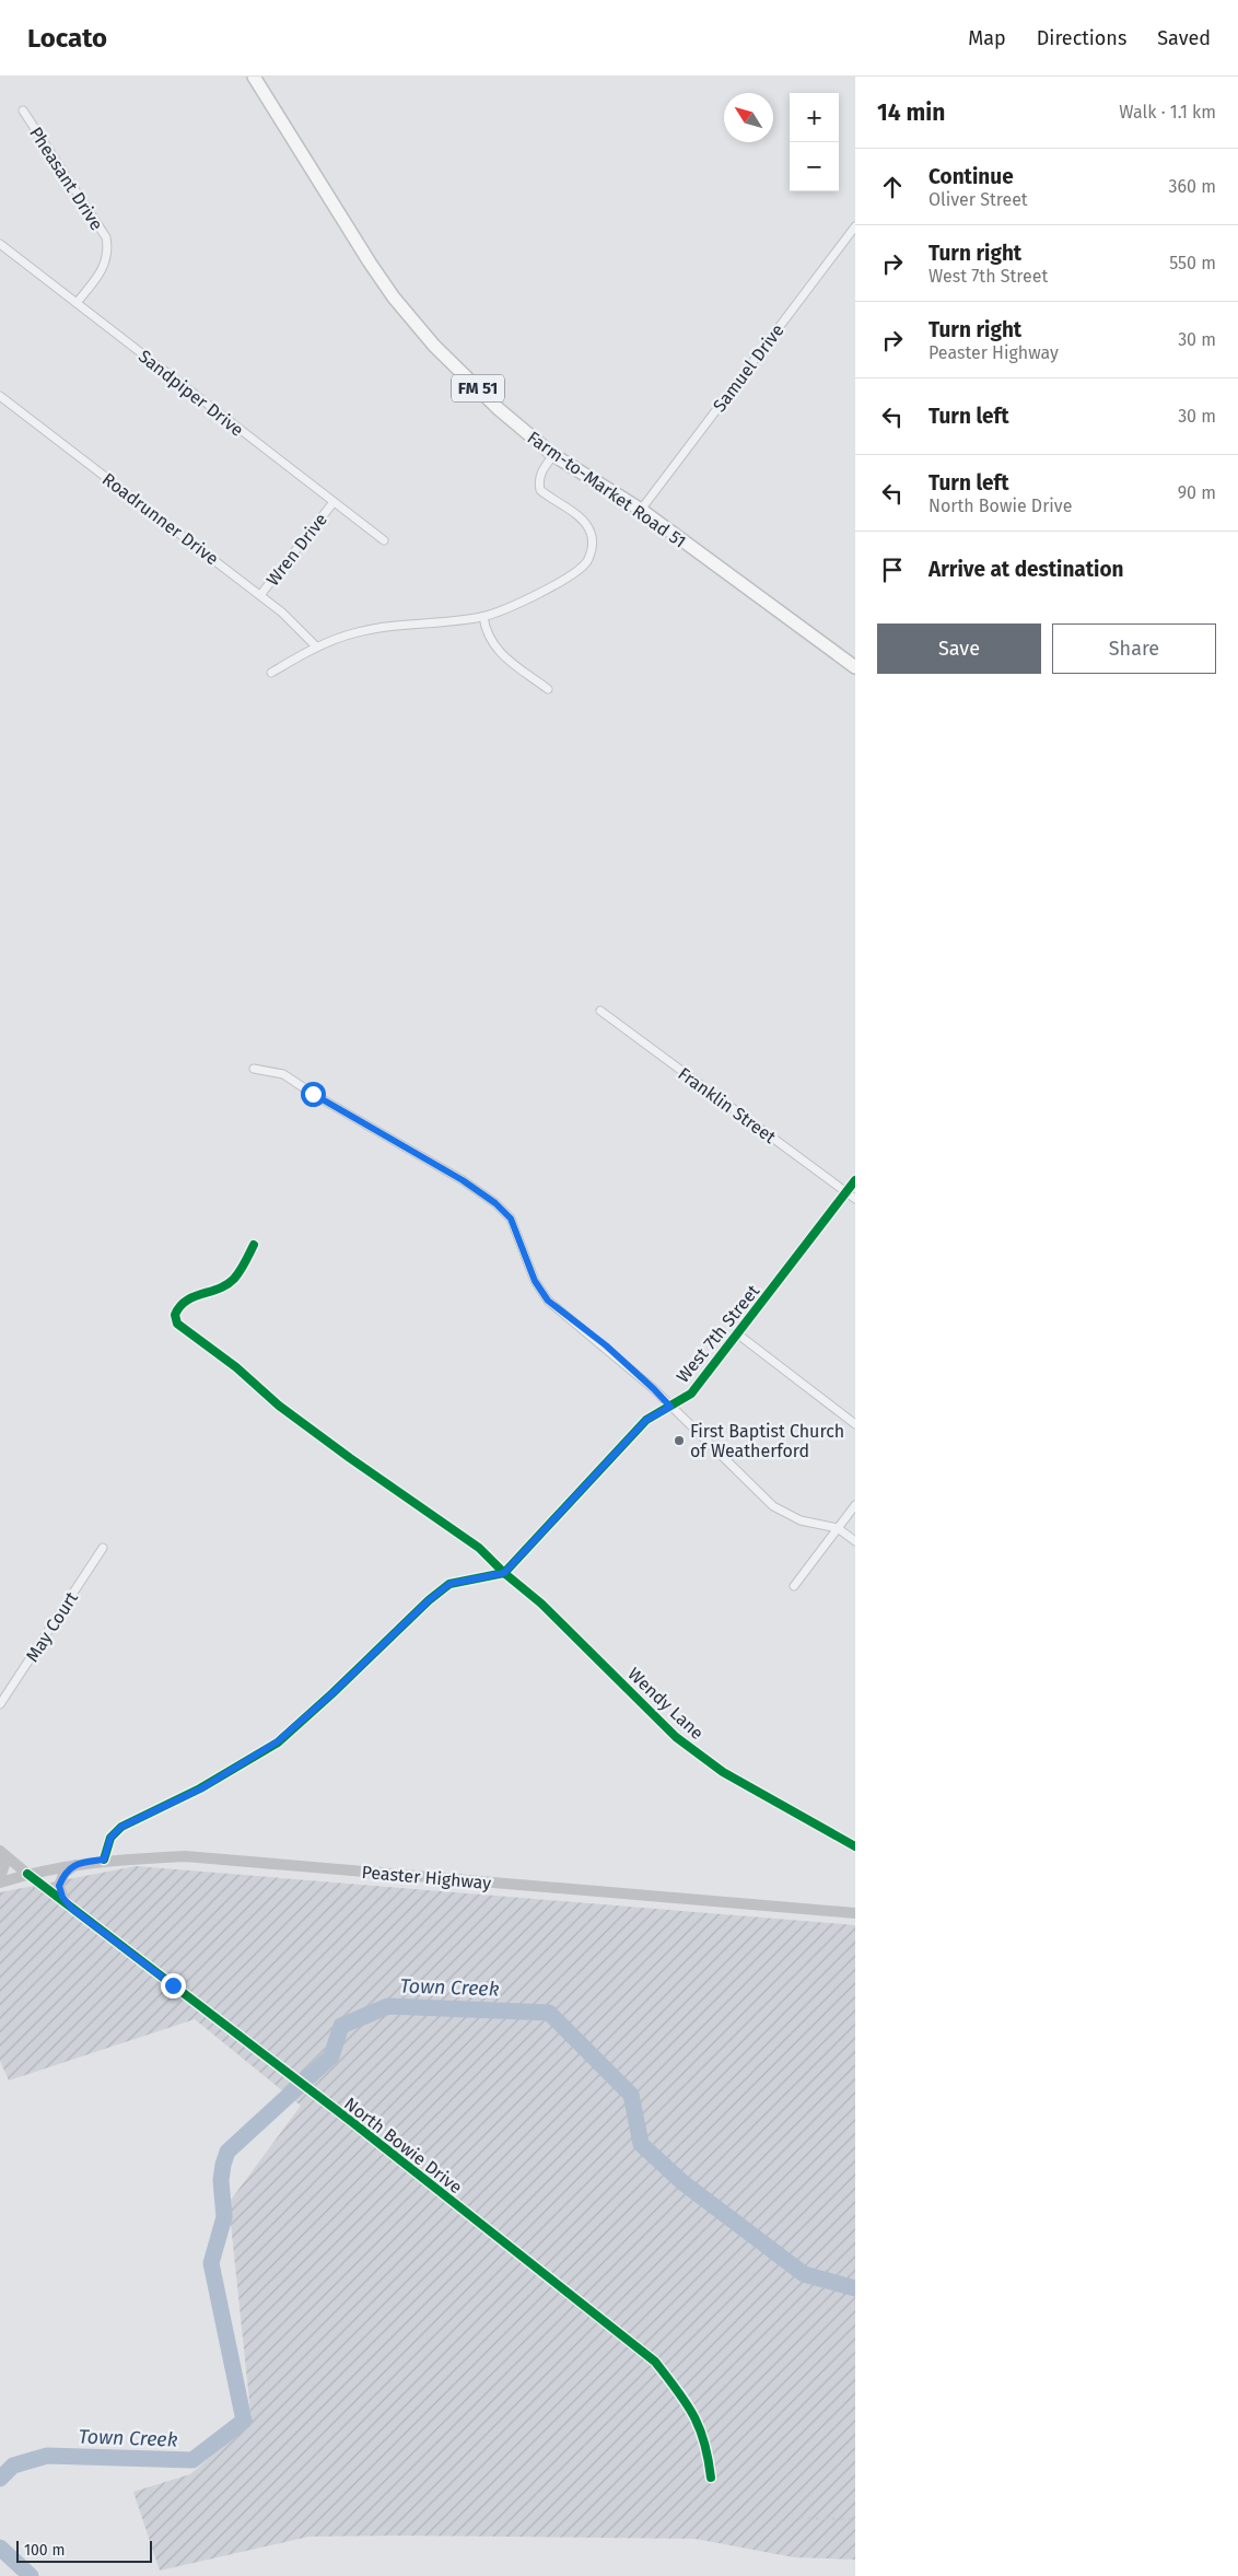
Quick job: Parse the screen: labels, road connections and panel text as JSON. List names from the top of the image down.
{
  "streets": {
    "main road": ["FM 51", "Farm-to-Market Road 51", "Peaster Highway"],
    "street": [
      "Pheasant Drive",
      "Samuel Drive",
      "Sandpiper Drive",
      "Roadrunner Drive",
      "Wren Drive",
      "Franklin Street",
      "West 7th Street",
      "May Court",
      "Wendy Lane",
      "North Bowie Drive"
    ]
  },
  "crossings": [
    ["Pheasant Drive", "Sandpiper Drive"],
    ["Samuel Drive", "Farm-to-Market Road 51"],
    ["Sandpiper Drive", "Wren Drive"],
    ["Roadrunner Drive", "Wren Drive"],
    ["Franklin Street", "West 7th Street"],
    ["West 7th Street", "Wendy Lane"],
    ["Peaster Highway", "North Bowie Drive"]
  ],
  "water": ["Town Creek"],
  "places": ["First Baptist Church of Weatherford"],
  "scale_bar": "100 m",
  "north": "top left",
  "page": {
    "header": "Locato",
    "nav": ["Map", "Directions", "Saved"],
    "heading": ["14 min", "Walk · 1.1 km"],
    "map_buttons": ["+", "−"],
    "list": [
      ["Continue", "Oliver Street", "360 m"],
      ["Turn right", "West 7th Street", "550 m"],
      ["Turn right", "Peaster Highway", "30 m"],
      ["Turn left", "30 m"],
      ["Turn left", "North Bowie Drive", "90 m"],
      "Arrive at destination"
    ],
    "buttons": ["Save", "Share"],
    "scale": "100 m"
  }
}
